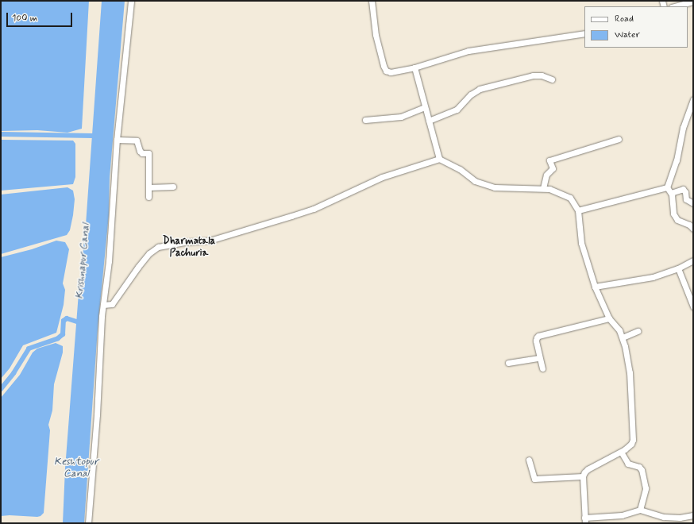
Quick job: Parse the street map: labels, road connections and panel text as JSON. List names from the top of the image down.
{
  "districts": ["Dharmatala Pachuria"],
  "water": ["Krishnapur Canal", "Keshtopur Canal"],
  "legend": ["Road", "Water"],
  "scale_bar": "100 m"
}
